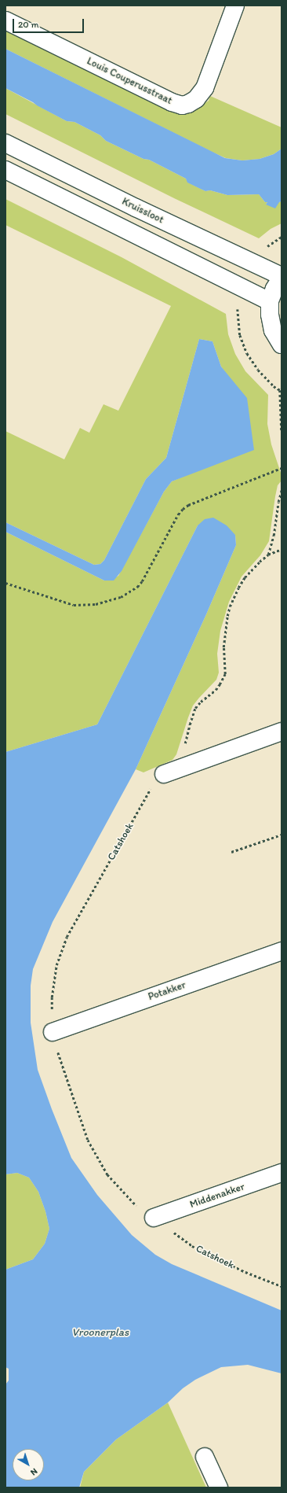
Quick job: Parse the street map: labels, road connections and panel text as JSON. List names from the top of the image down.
{
  "streets": {
    "street": [
      "Louis Couperusstraat",
      "Kruissloot",
      "Potakker",
      "Middenakker"
    ],
    "path": ["Catshoek"]
  },
  "crossings": [
    ["Catshoek", "Potakker"],
    ["Catshoek", "Middenakker"]
  ],
  "water": ["Vroonerplas"],
  "scale_bar": "20 m",
  "north": "bottom right"
}
